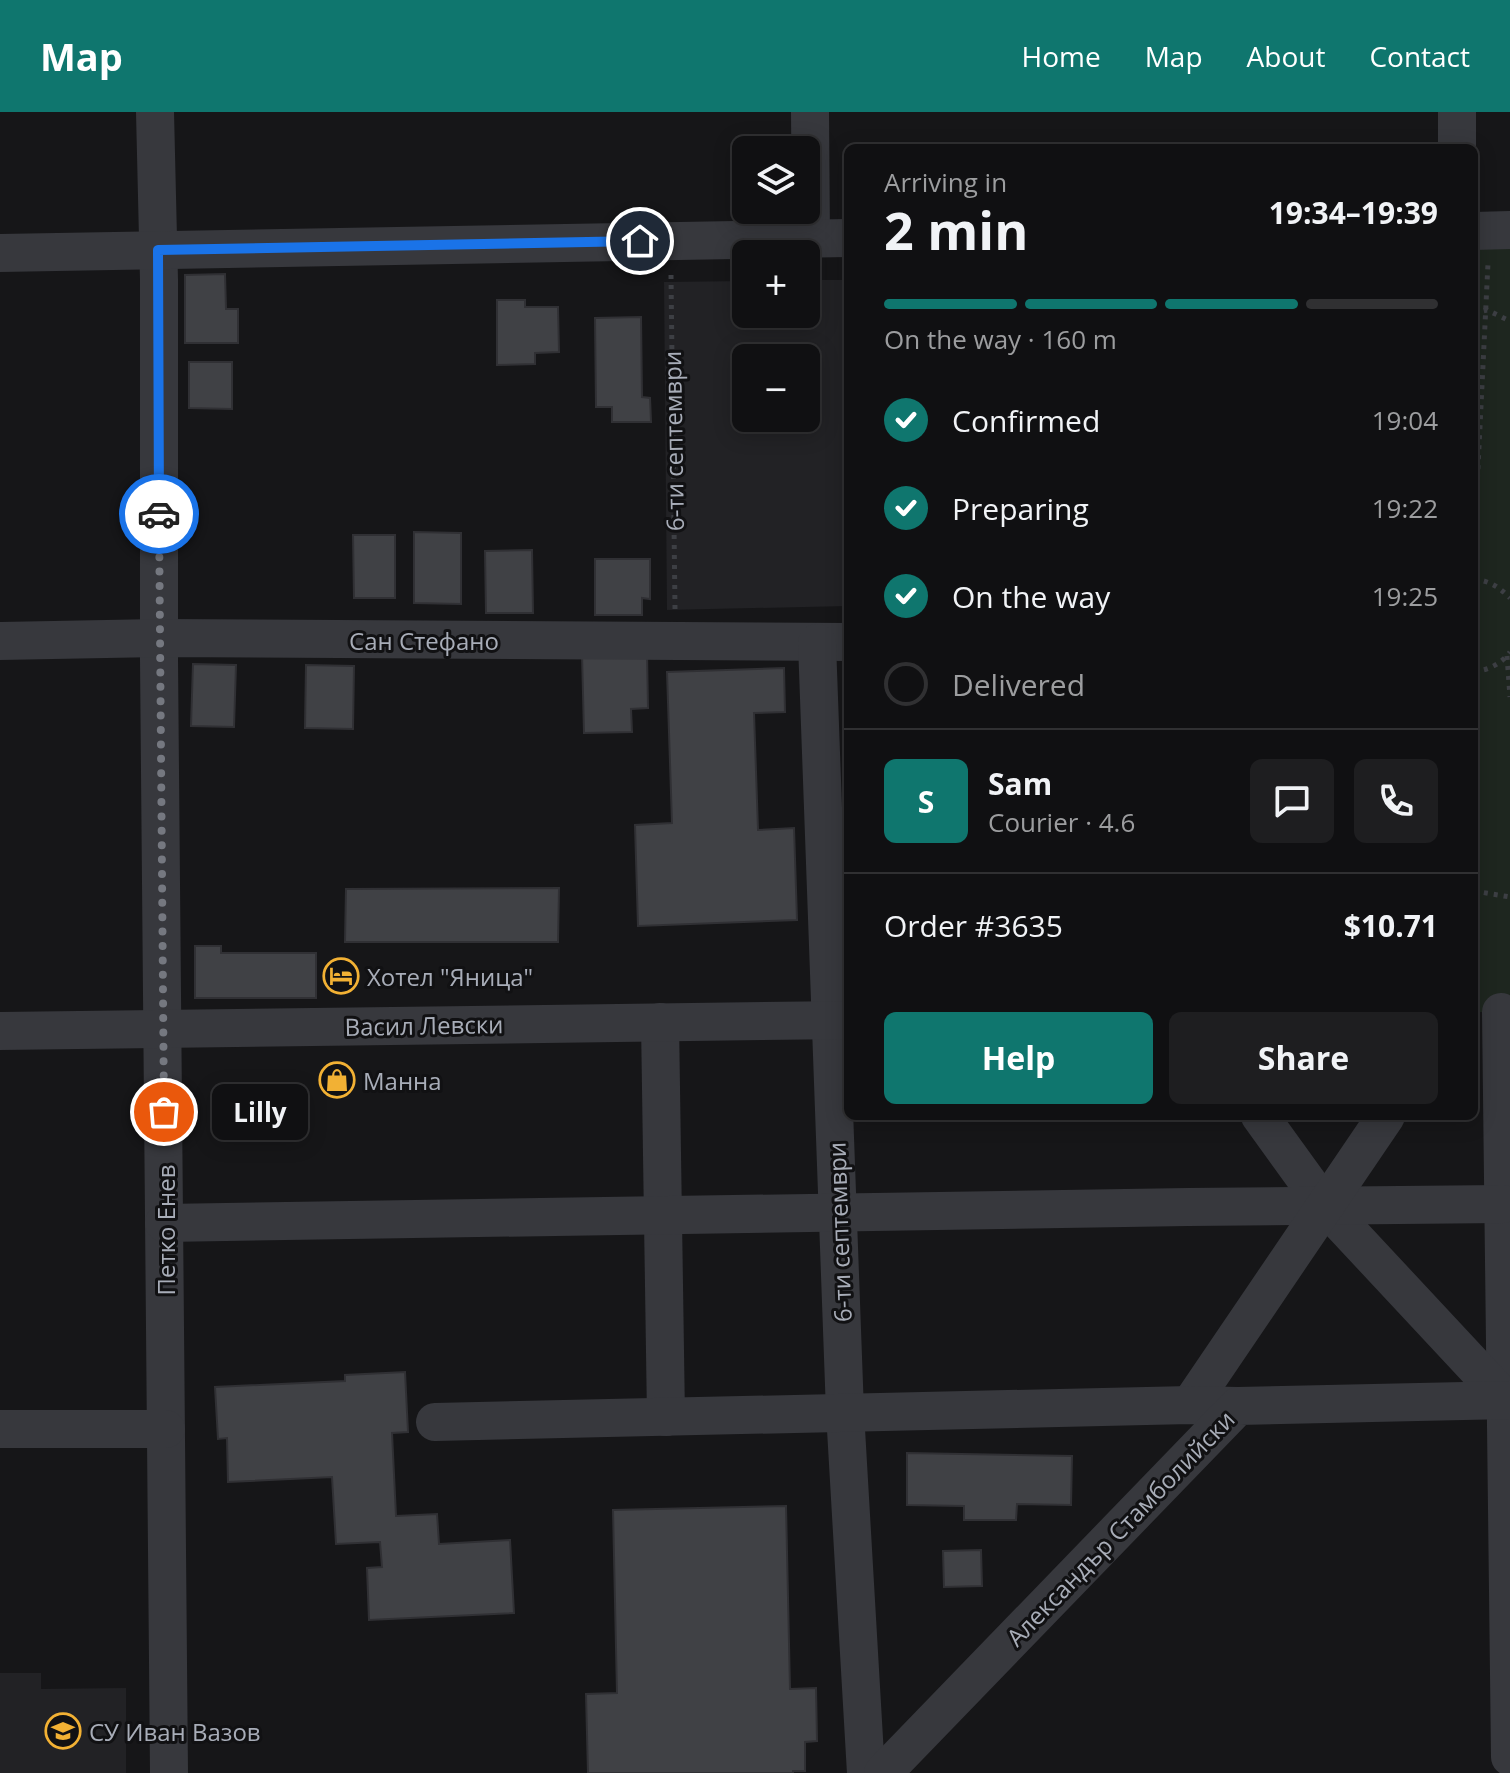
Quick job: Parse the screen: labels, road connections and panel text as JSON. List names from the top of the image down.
{
  "streets": {
    "street": [
      "6-ти септември",
      "Сан Стефано",
      "Васил Левски",
      "Петко Енев",
      "Александър Стамболийски"
    ]
  },
  "crossings": [
    ["6-ти септември", "Сан Стефано"],
    ["6-ти септември", "Васил Левски"],
    ["Сан Стефано", "Петко Енев"],
    ["Васил Левски", "Петко Енев"]
  ],
  "places": {
    "hotel": ["Хотел \"Яница\""],
    "shop": ["Манна"],
    "other": ["Lilly"],
    "school or university": ["СУ Иван Вазов"]
  },
  "page": {
    "header": "Map",
    "nav": [
      "Home",
      "Map",
      "About",
      "Contact"
    ],
    "map_buttons": ["+", "−"],
    "heading": ["2 min", "Arriving in", "19:34–19:39"],
    "panel": [
      "Sam",
      "Courier · 4.6",
      "Order #3635",
      "$10.71"
    ],
    "bar": "On the way · 160 m",
    "list": [
      ["Confirmed", "19:04"],
      ["Preparing", "19:22"],
      ["On the way", "19:25"],
      "Delivered"
    ],
    "round": "S",
    "buttons": ["Help", "Share"],
    "bubble": "Lilly"
  }
}
